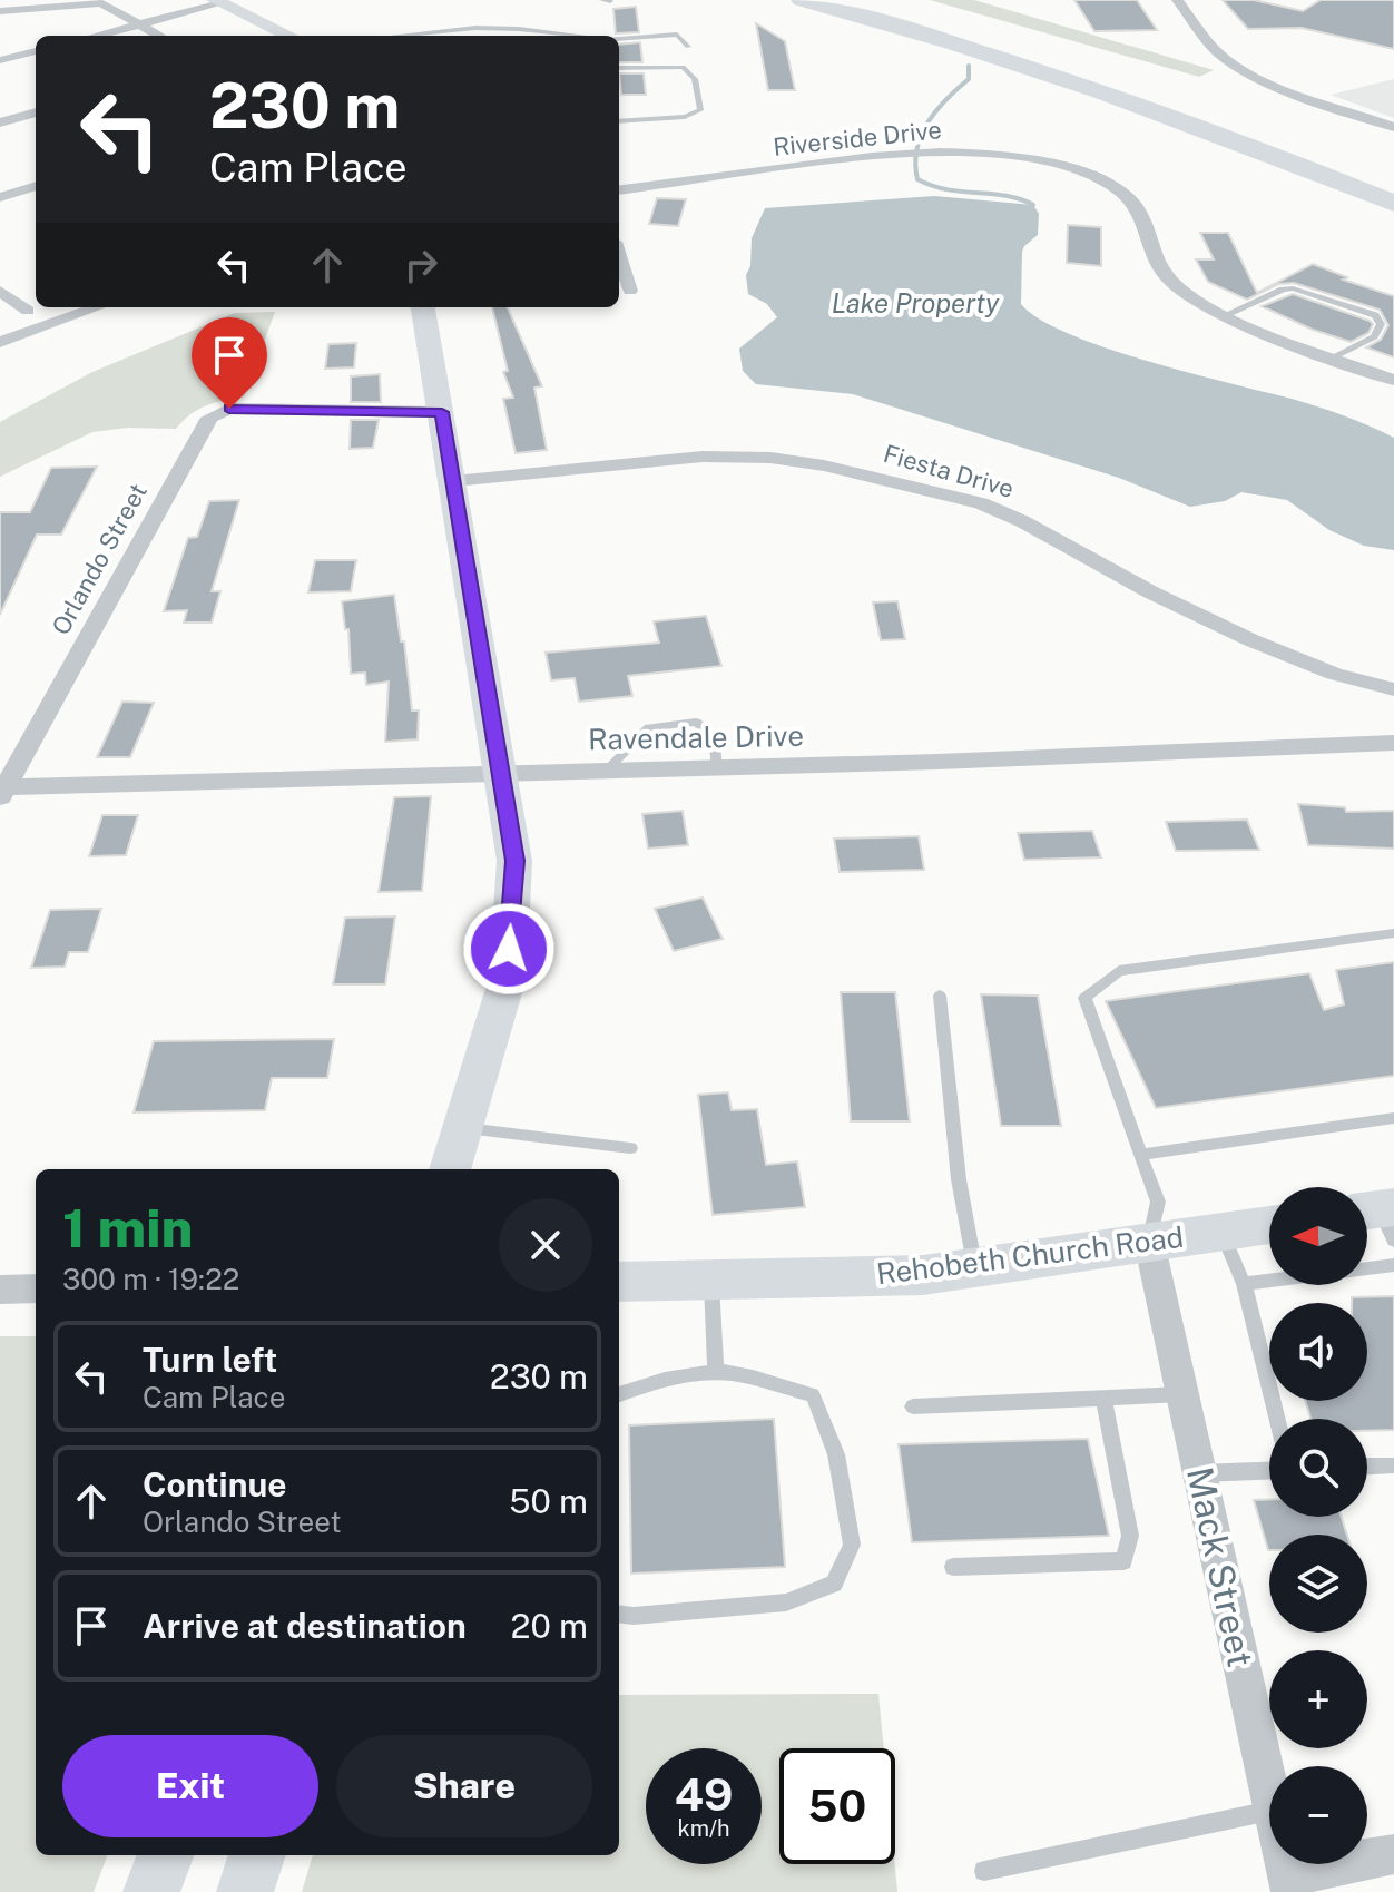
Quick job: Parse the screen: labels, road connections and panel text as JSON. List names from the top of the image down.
{
  "streets": {
    "main road": ["Rehobeth Church Road"],
    "street": [
      "Riverside Drive",
      "Fiesta Drive",
      "Orlando Street",
      "Ravendale Drive",
      "Mack Street"
    ]
  },
  "crossings": [
    ["Orlando Street", "Ravendale Drive"],
    ["Rehobeth Church Road", "Mack Street"]
  ],
  "water": ["Lake Property"],
  "north": "left",
  "page": {
    "turn": ["230 m", "Cam Place"],
    "heading": ["1 min", "300 m · 19:22"],
    "map_buttons": ["+", "−"],
    "list": [
      {
        "name": "Turn left",
        "note": "Cam Place",
        "value": "230 m"
      },
      {
        "name": "Continue",
        "note": "Orlando Street",
        "value": "50 m"
      },
      {
        "name": "Arrive at destination",
        "value": "20 m"
      }
    ],
    "buttons": ["Exit", "Share"],
    "speed": "49 km/h",
    "limit": "50"
  }
}
